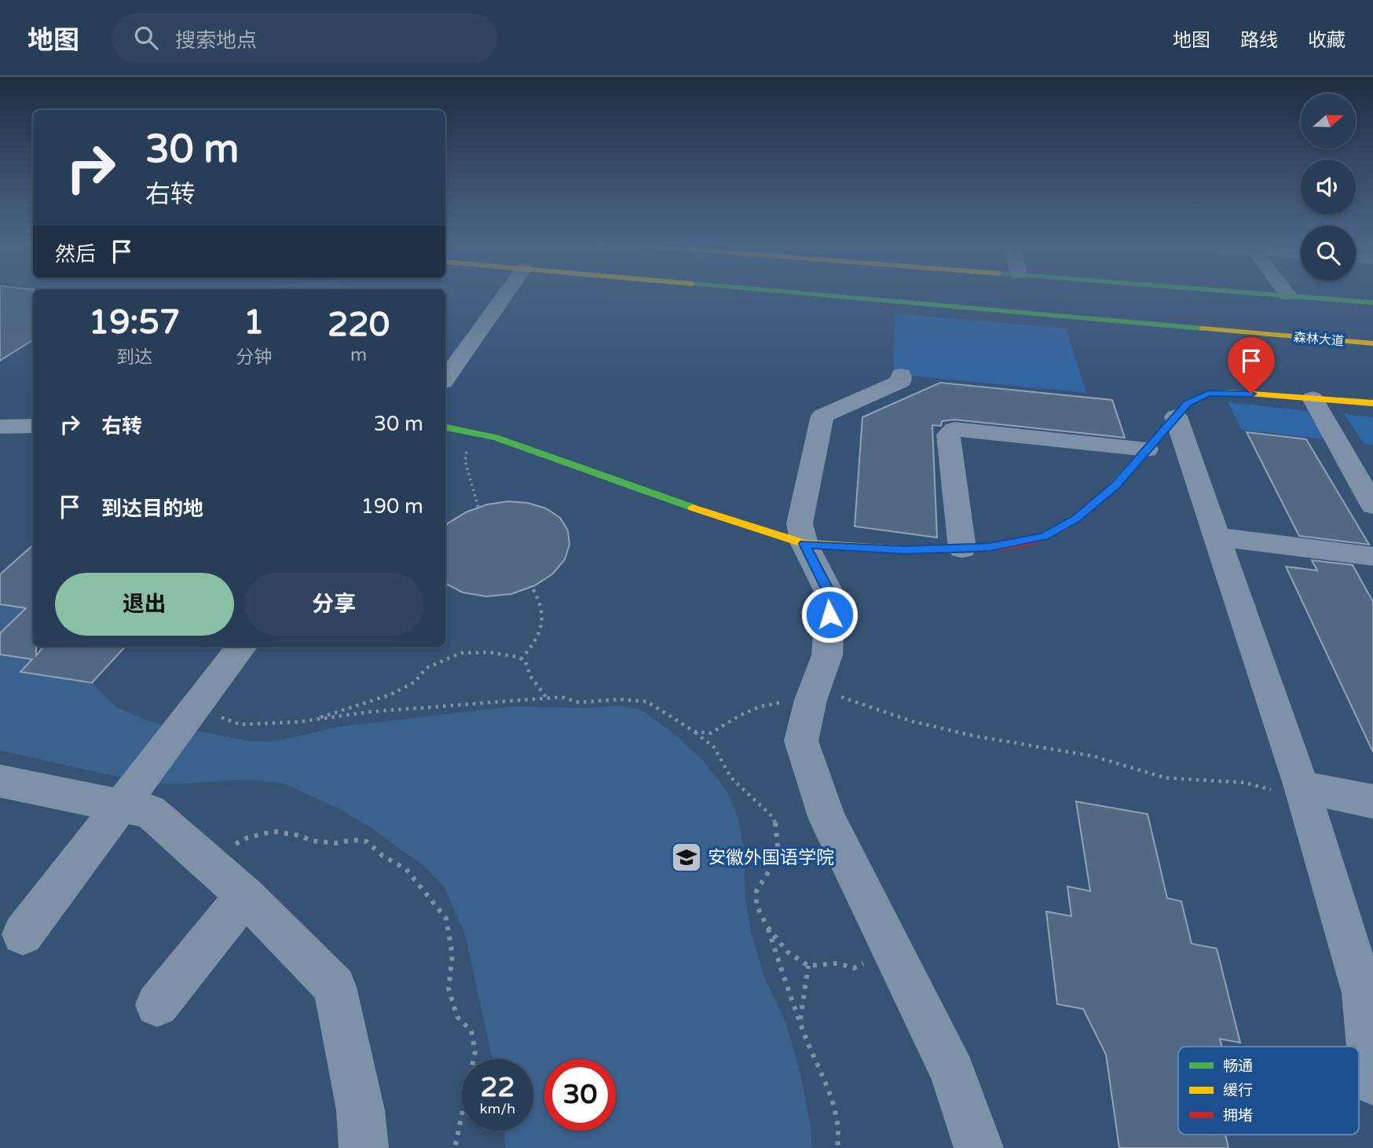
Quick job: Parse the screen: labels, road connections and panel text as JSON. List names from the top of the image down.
{
  "streets": {
    "main road": ["森林大道"]
  },
  "places": {
    "school or university": ["安徽外国语学院"]
  },
  "legend": ["畅通", "缓行", "拥堵"],
  "north": "right",
  "page": {
    "header": "地图",
    "search": "搜索地点",
    "nav": ["地图", "路线", "收藏"],
    "turn": ["30 m", "右转"],
    "then": "然后",
    "eta": [
      "19:57",
      "到达",
      "1",
      "分钟",
      "220",
      "m"
    ],
    "list": [
      {
        "name": "右转",
        "value": "30 m"
      },
      {
        "name": "到达目的地",
        "value": "190 m"
      }
    ],
    "buttons": ["退出", "分享"],
    "speed": "22 km/h",
    "limit": "30"
  }
}
